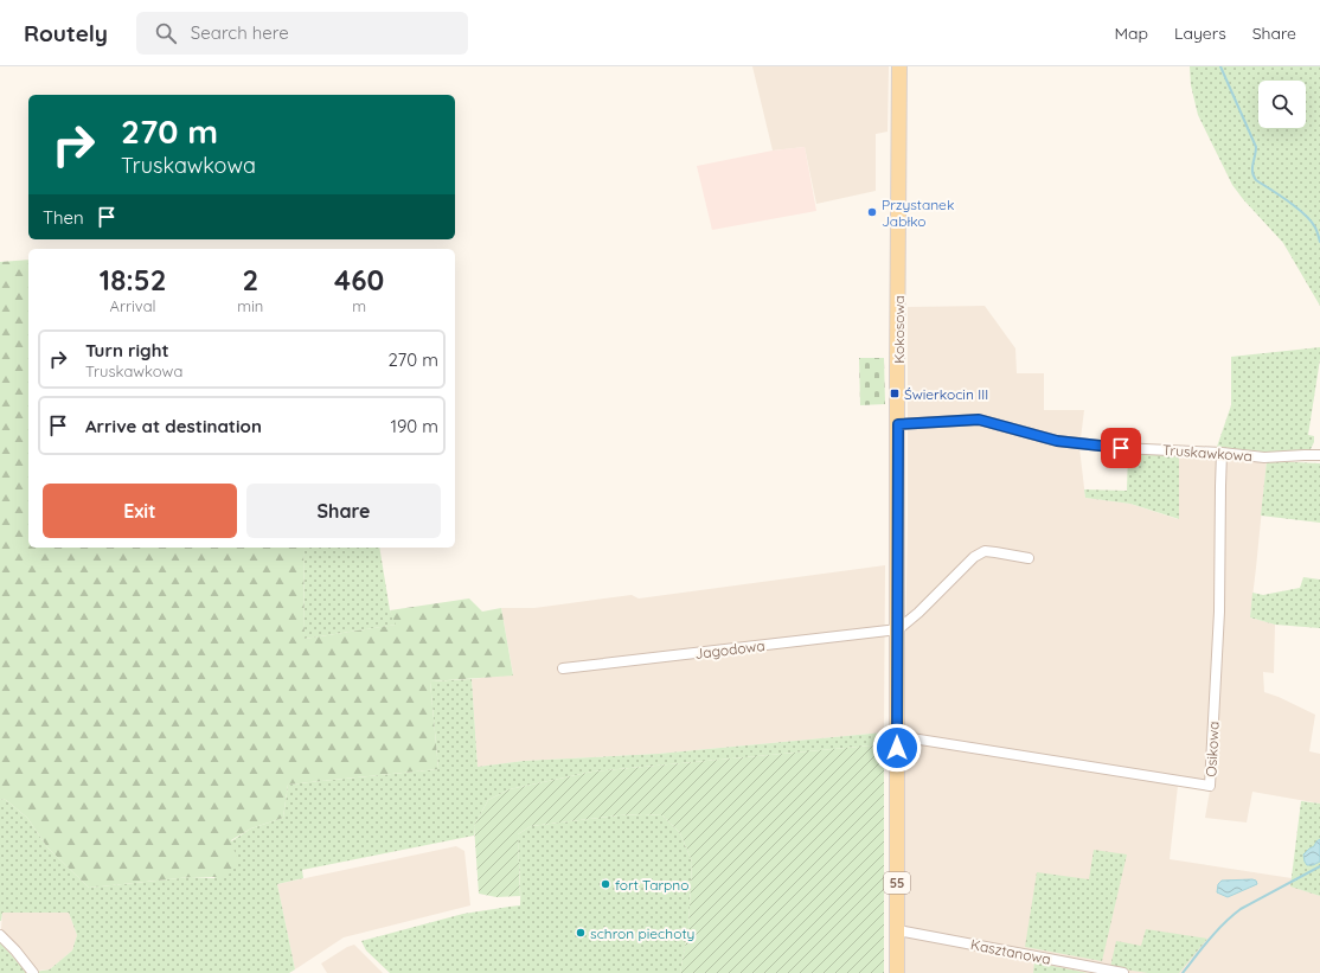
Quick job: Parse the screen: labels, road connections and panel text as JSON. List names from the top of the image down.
{
  "streets": {
    "main road": ["Kokosowa", "55"],
    "street": [
      "Truskawkowa",
      "Jagodowa",
      "Osikowa",
      "Kasztanowa"
    ]
  },
  "crossings": [
    ["Kokosowa", "Truskawkowa"],
    ["Kokosowa", "Jagodowa"],
    ["Kokosowa", "Osikowa"],
    ["Kokosowa", "55"],
    ["Truskawkowa", "Osikowa"],
    ["Osikowa", "55"],
    ["55", "Kasztanowa"]
  ],
  "places": {
    "other": ["Przystanek Jabłko", "fort Tarpno", "schron piechoty"],
    "transit": ["Świerkocin III"]
  },
  "page": {
    "header": "Routely",
    "search": "Search here",
    "nav": ["Map", "Layers", "Share"],
    "turn": ["270 m", "Truskawkowa"],
    "then": "Then",
    "eta": [
      "18:52",
      "Arrival",
      "2",
      "min",
      "460",
      "m"
    ],
    "list": [
      {
        "name": "Turn right",
        "note": "Truskawkowa",
        "value": "270 m"
      },
      {
        "name": "Arrive at destination",
        "value": "190 m"
      }
    ],
    "buttons": ["Exit", "Share"]
  }
}
